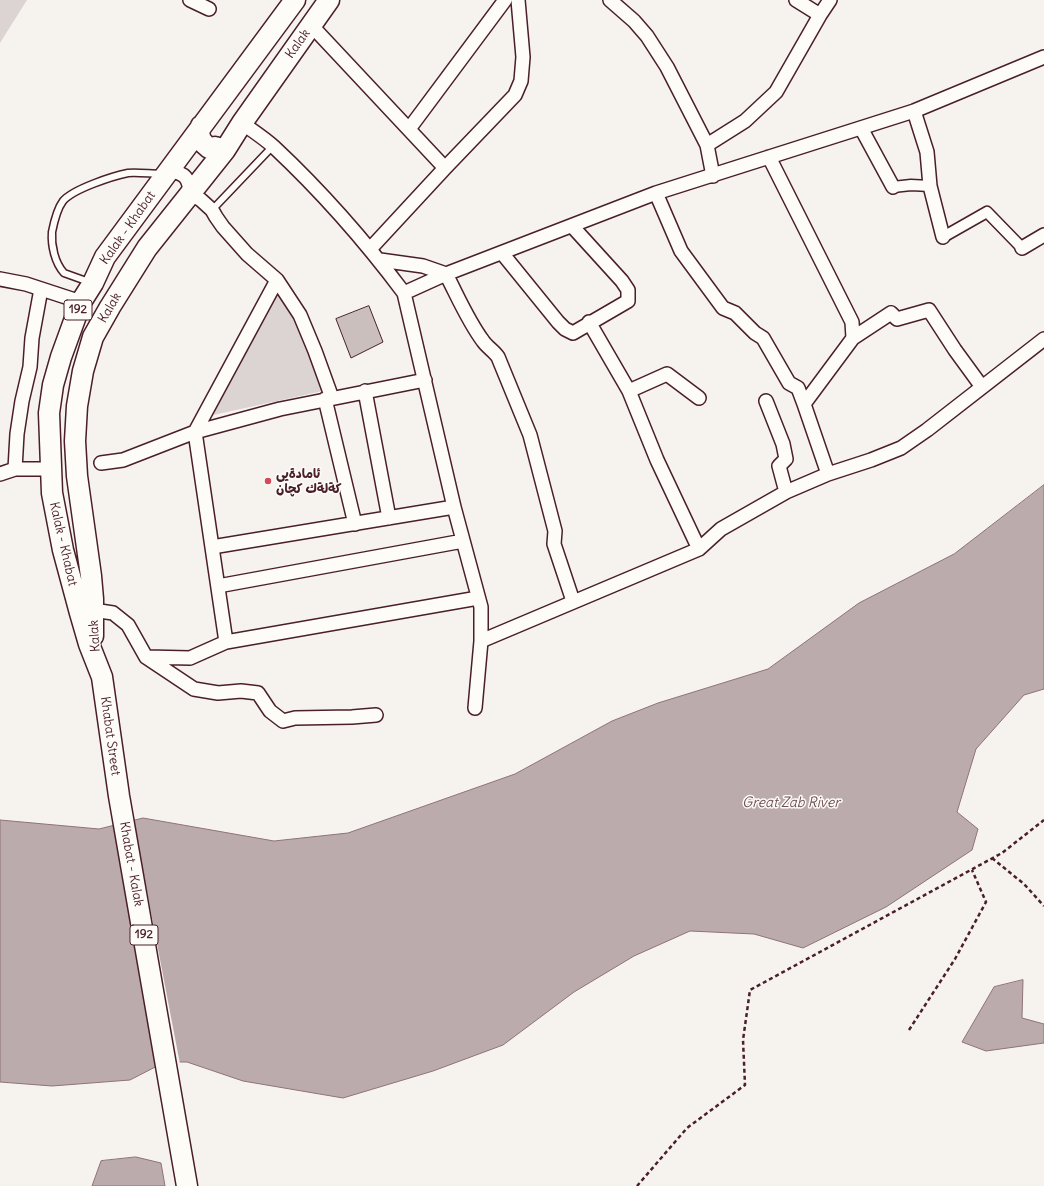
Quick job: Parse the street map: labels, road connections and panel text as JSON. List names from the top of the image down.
{
  "streets": {
    "main road": [
      "Kalak",
      "Kalak - Khabat",
      "192",
      "Khabat Street",
      "Khabat - Kalak"
    ]
  },
  "crossings": [
    ["Kalak", "Kalak - Khabat"],
    ["Kalak", "Khabat Street"],
    ["Kalak - Khabat", "Khabat Street"],
    ["Khabat Street", "Khabat - Kalak"]
  ],
  "water": ["Great Zab River"],
  "places": ["ئامادةيى كةلةك كچان"]
}
